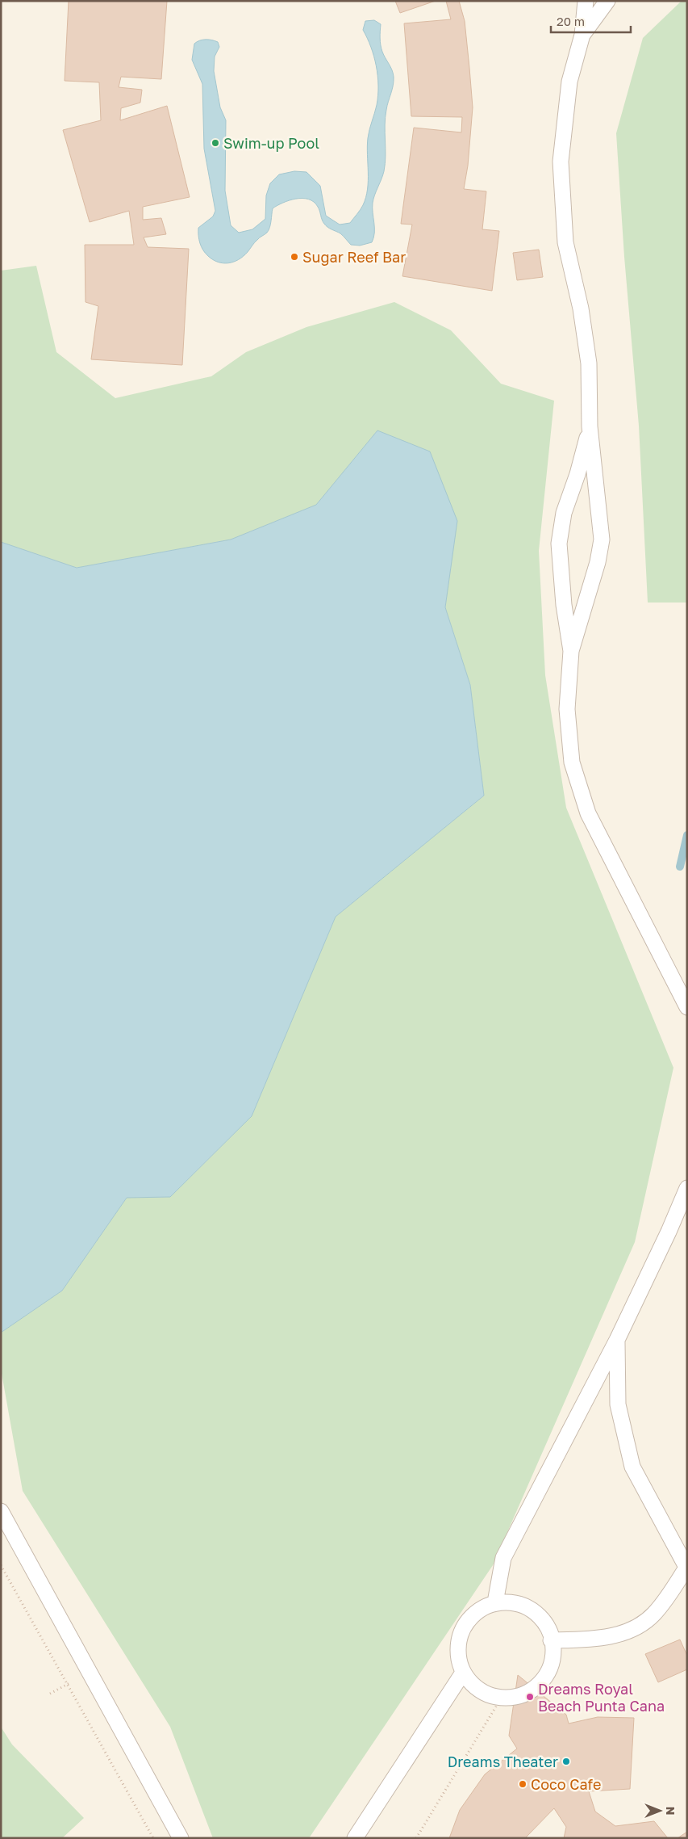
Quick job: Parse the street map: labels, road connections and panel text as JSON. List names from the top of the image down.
{
  "places": [
    "Swim-up Pool",
    "Sugar Reef Bar",
    "Dreams Royal Beach Punta Cana",
    "Dreams Theater",
    "Coco Cafe"
  ],
  "scale_bar": "20 m",
  "north": "right"
}
